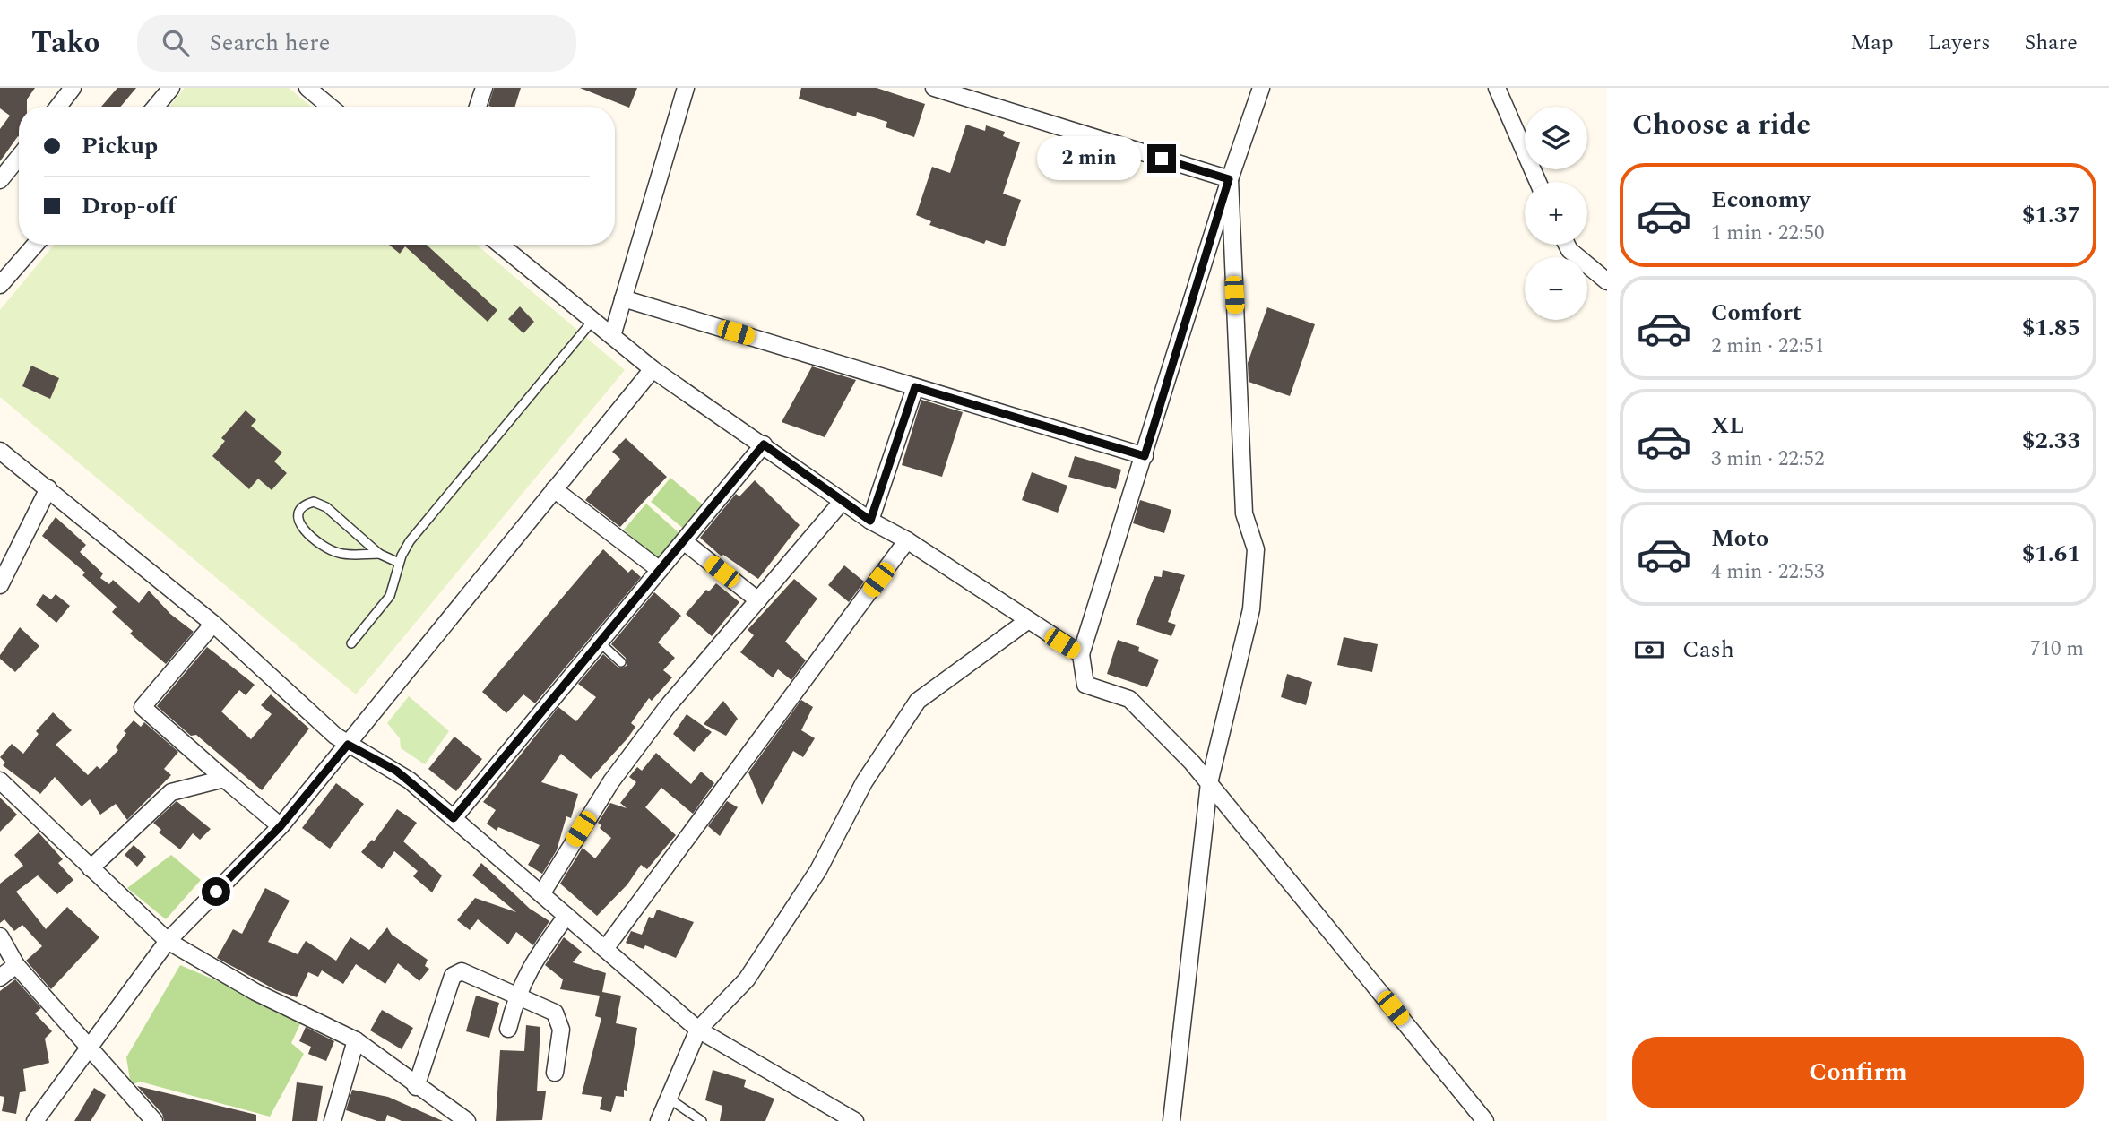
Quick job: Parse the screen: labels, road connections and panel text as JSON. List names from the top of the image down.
{
  "page": {
    "header": "Tako",
    "search": "Search here",
    "nav": ["Map", "Layers", "Share"],
    "heading": "Choose a ride",
    "map_buttons": ["+", "−"],
    "banner": ["Pickup", "Drop-off"],
    "bubble": "2 min",
    "list": [
      {
        "name": "Economy",
        "note": "1 min · 22:50",
        "value": "$1.37"
      },
      {
        "name": "Comfort",
        "note": "2 min · 22:51",
        "value": "$1.85"
      },
      {
        "name": "XL",
        "note": "3 min · 22:52",
        "value": "$2.33"
      },
      {
        "name": "Moto",
        "note": "4 min · 22:53",
        "value": "$1.61"
      }
    ],
    "pay": ["Cash", "710 m"],
    "buttons": "Confirm"
  }
}
